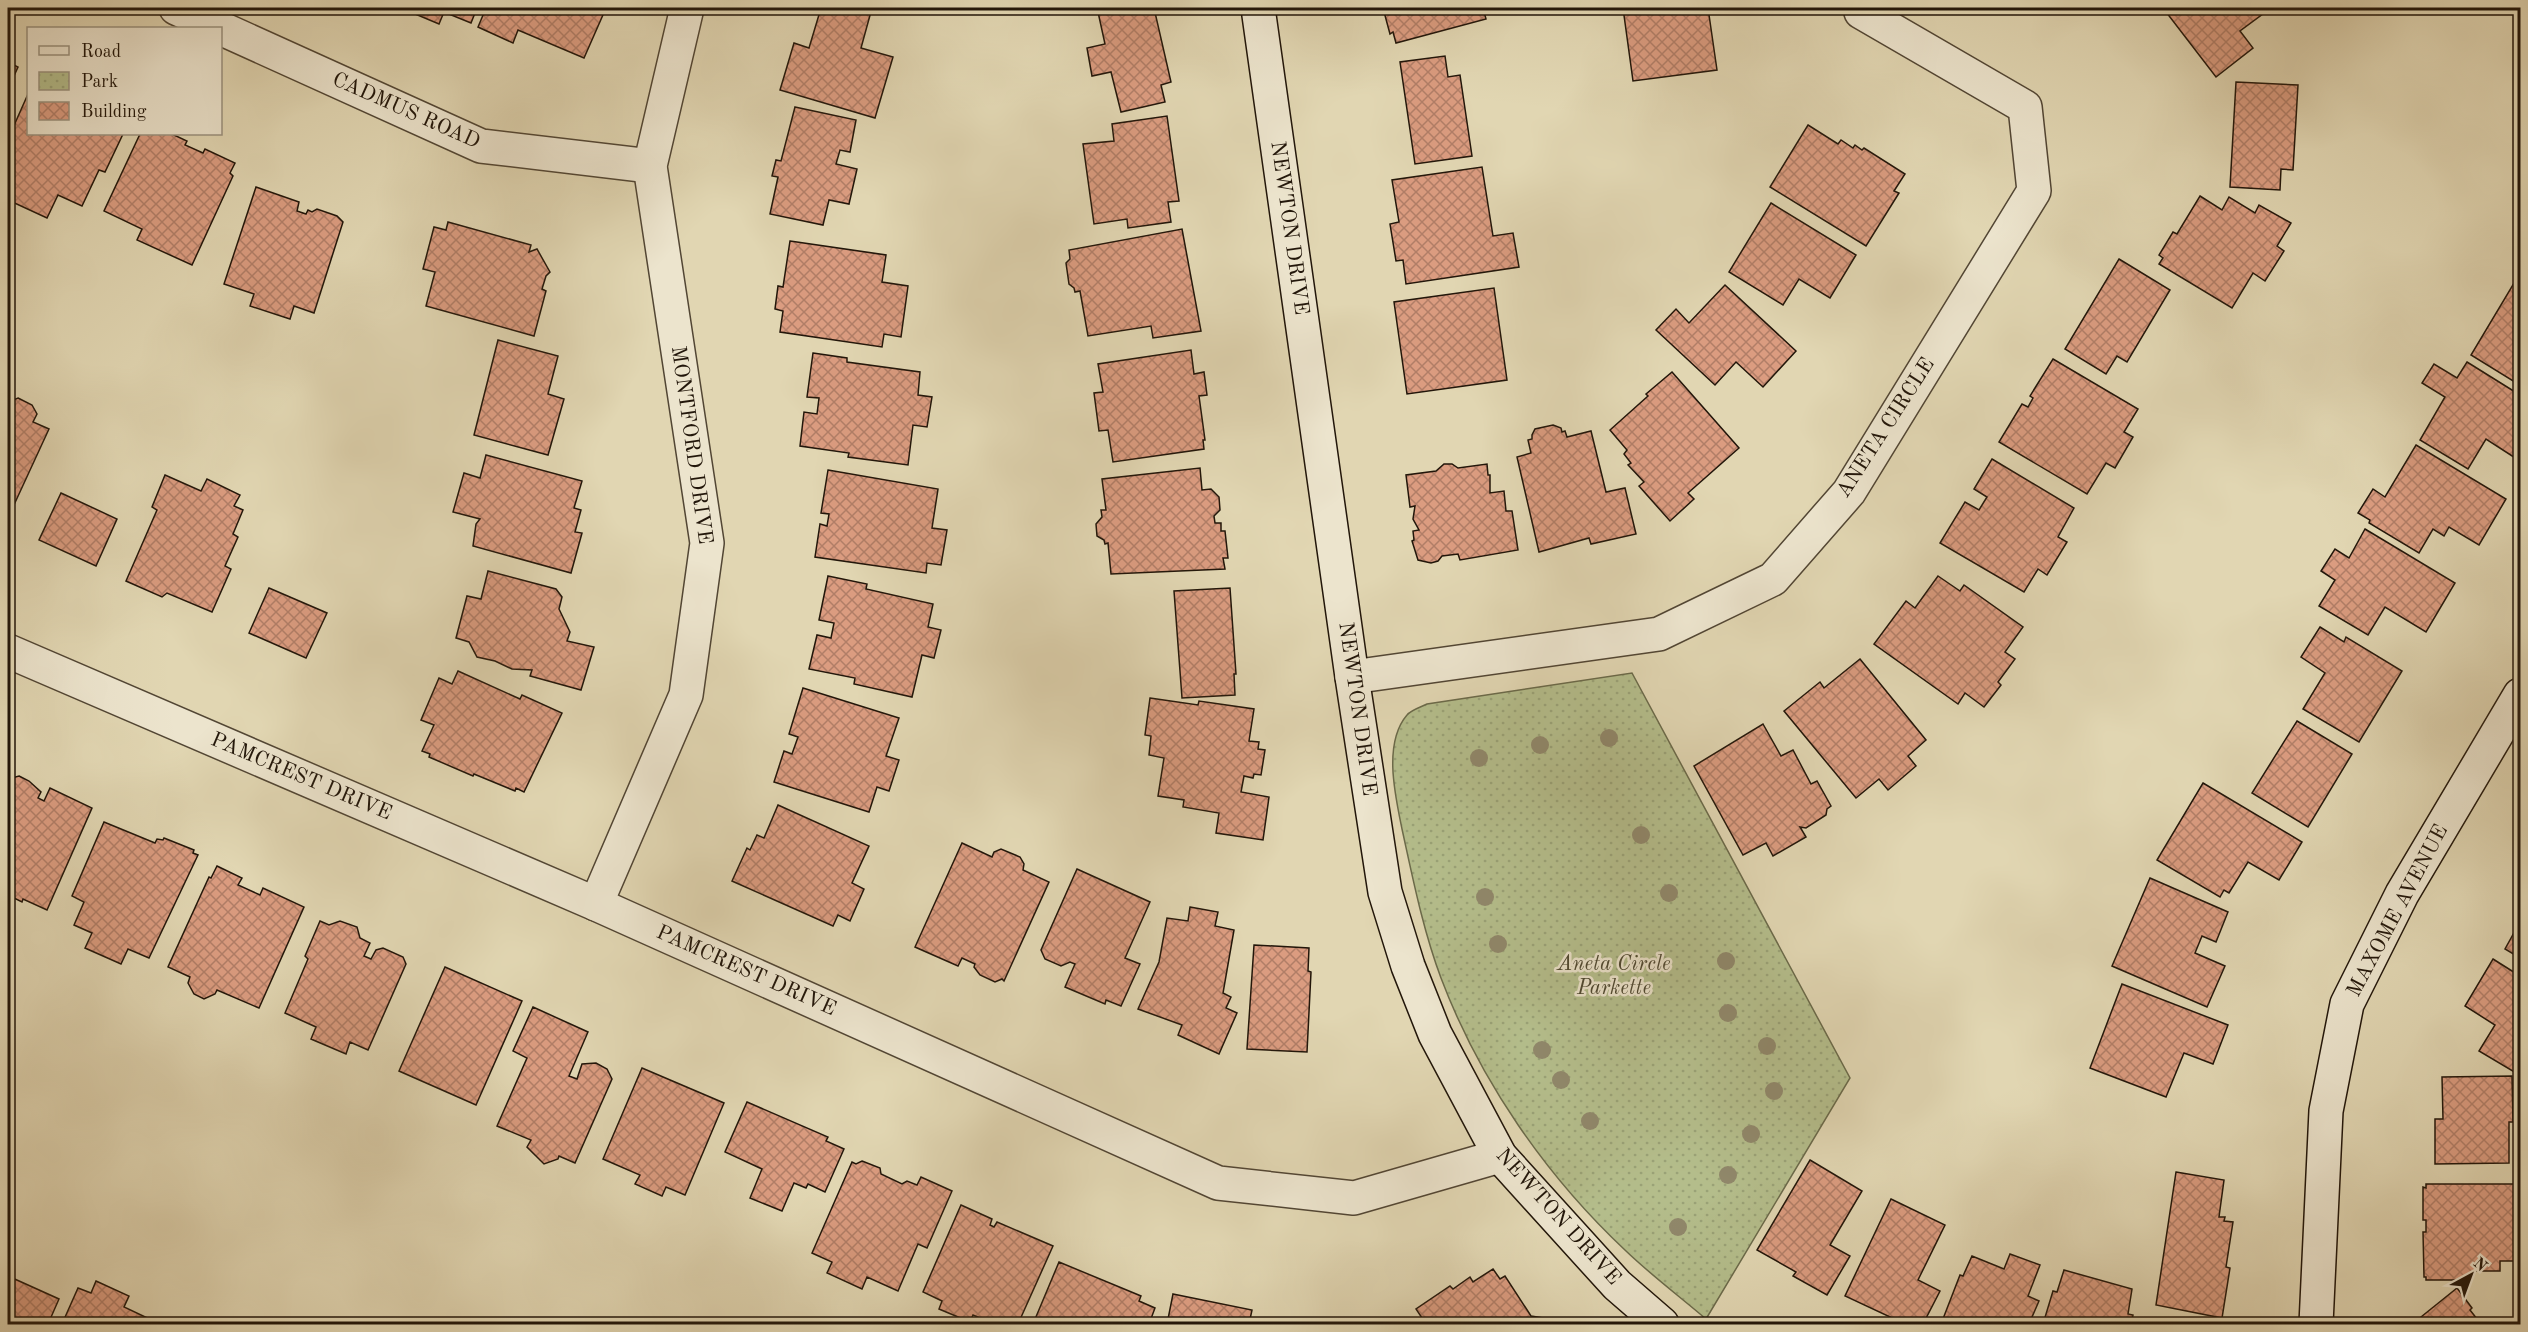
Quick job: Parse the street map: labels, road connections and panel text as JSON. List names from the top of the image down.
{
  "streets": {
    "street": [
      "CADMUS ROAD",
      "NEWTON DRIVE",
      "ANETA CIRCLE",
      "MONTFORD DRIVE",
      "PAMCREST DRIVE",
      "MAXOME AVENUE"
    ]
  },
  "crossings": [
    ["CADMUS ROAD", "MONTFORD DRIVE"],
    ["NEWTON DRIVE", "ANETA CIRCLE"],
    ["NEWTON DRIVE", "PAMCREST DRIVE"],
    ["MONTFORD DRIVE", "PAMCREST DRIVE"]
  ],
  "parks": ["Aneta Circle Parkette"],
  "legend": ["Road", "Park", "Building"],
  "north": "top right"
}
